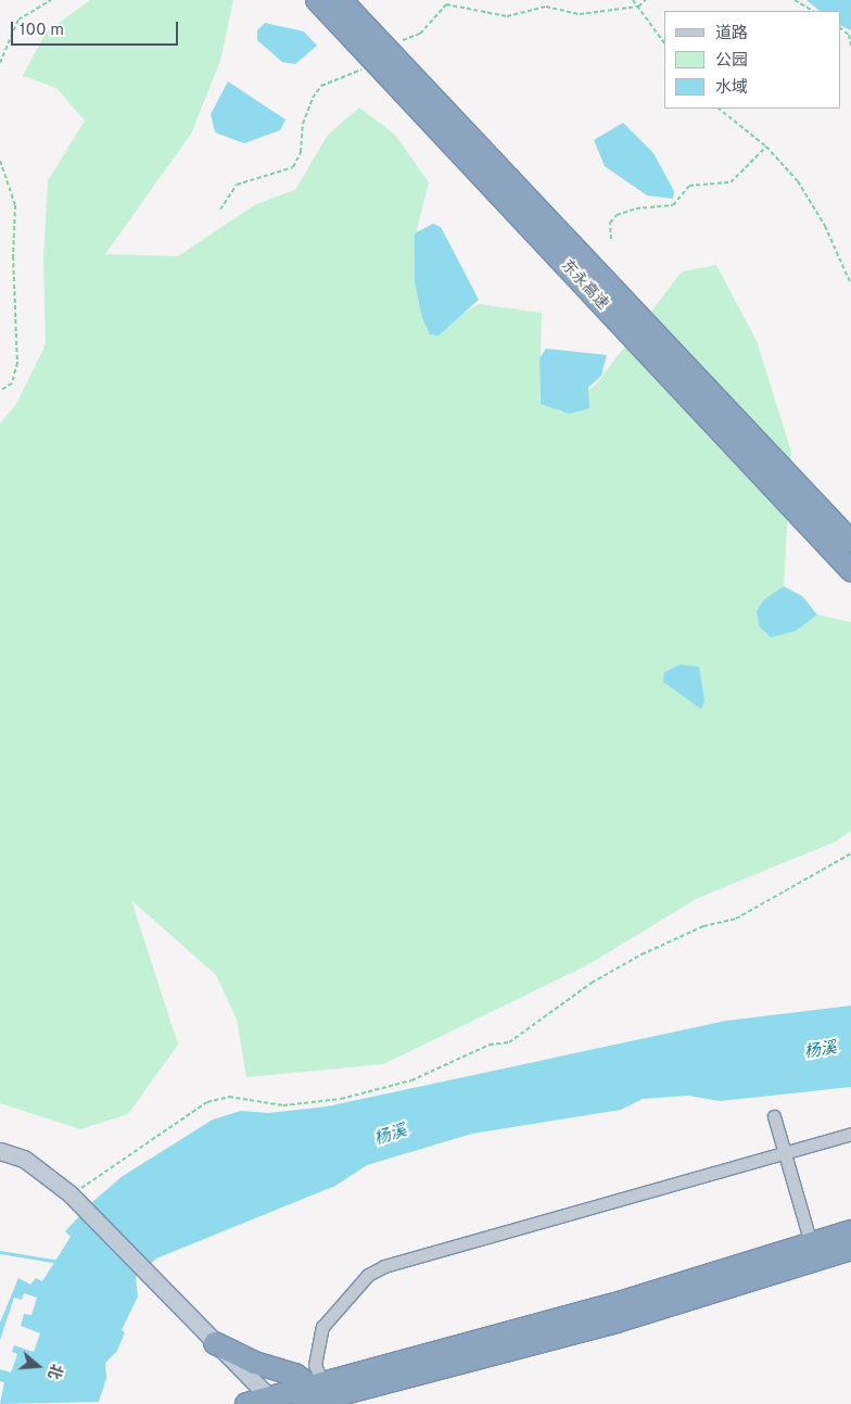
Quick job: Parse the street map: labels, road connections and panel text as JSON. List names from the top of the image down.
{
  "streets": {
    "highway": ["东永高速"]
  },
  "water": ["杨溪"],
  "legend": ["道路", "公园", "水域"],
  "scale_bar": "100 m",
  "north": "right"
}
